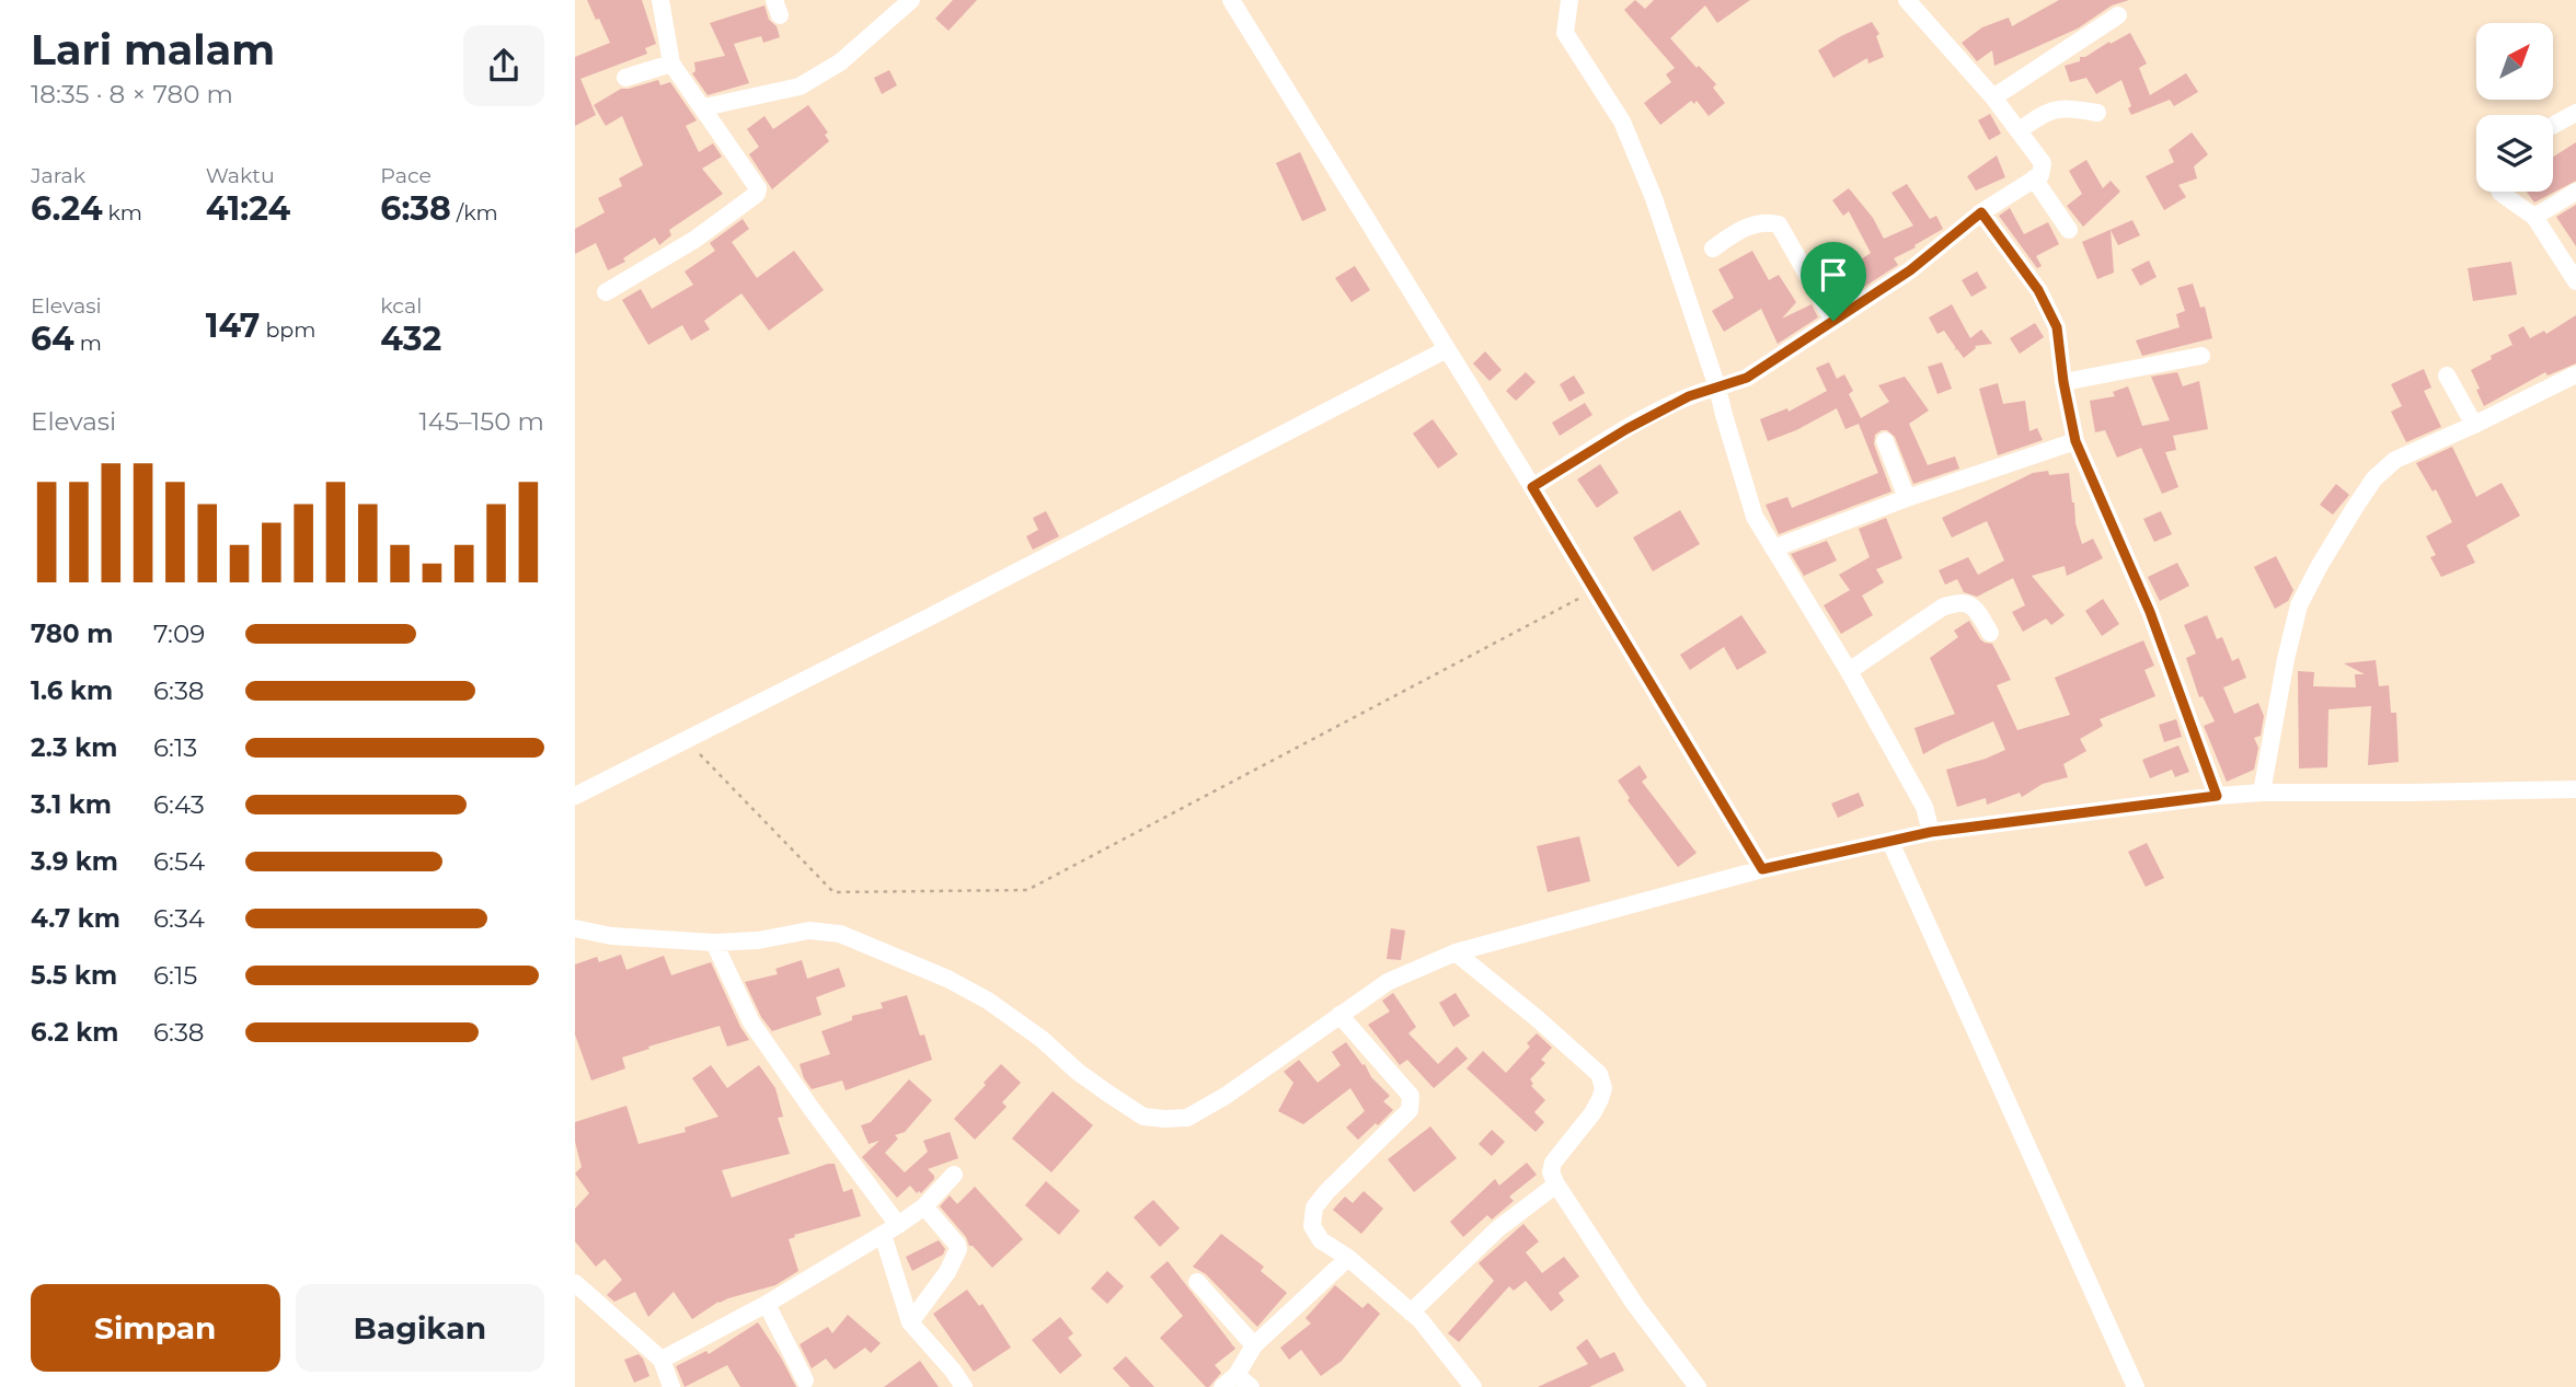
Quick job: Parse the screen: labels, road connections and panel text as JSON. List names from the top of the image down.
{
  "north": "top right",
  "page": {
    "heading": ["Lari malam", "18:35 · 8 × 780 m"],
    "stats": [
      ["Jarak", "6.24 km"],
      ["Waktu", "41:24"],
      ["Pace", "6:38 /km"],
      ["Elevasi", "64 m"],
      ["147 bpm"],
      ["kcal", "432"]
    ],
    "chart": ["Elevasi", "145–150 m"],
    "list": [
      {
        "name": "780 m",
        "note": "7:09"
      },
      {
        "name": "1.6 km",
        "note": "6:38"
      },
      {
        "name": "2.3 km",
        "note": "6:13"
      },
      {
        "name": "3.1 km",
        "note": "6:43"
      },
      {
        "name": "3.9 km",
        "note": "6:54"
      },
      {
        "name": "4.7 km",
        "note": "6:34"
      },
      {
        "name": "5.5 km",
        "note": "6:15"
      },
      {
        "name": "6.2 km",
        "note": "6:38"
      }
    ],
    "buttons": ["Simpan", "Bagikan"]
  }
}
